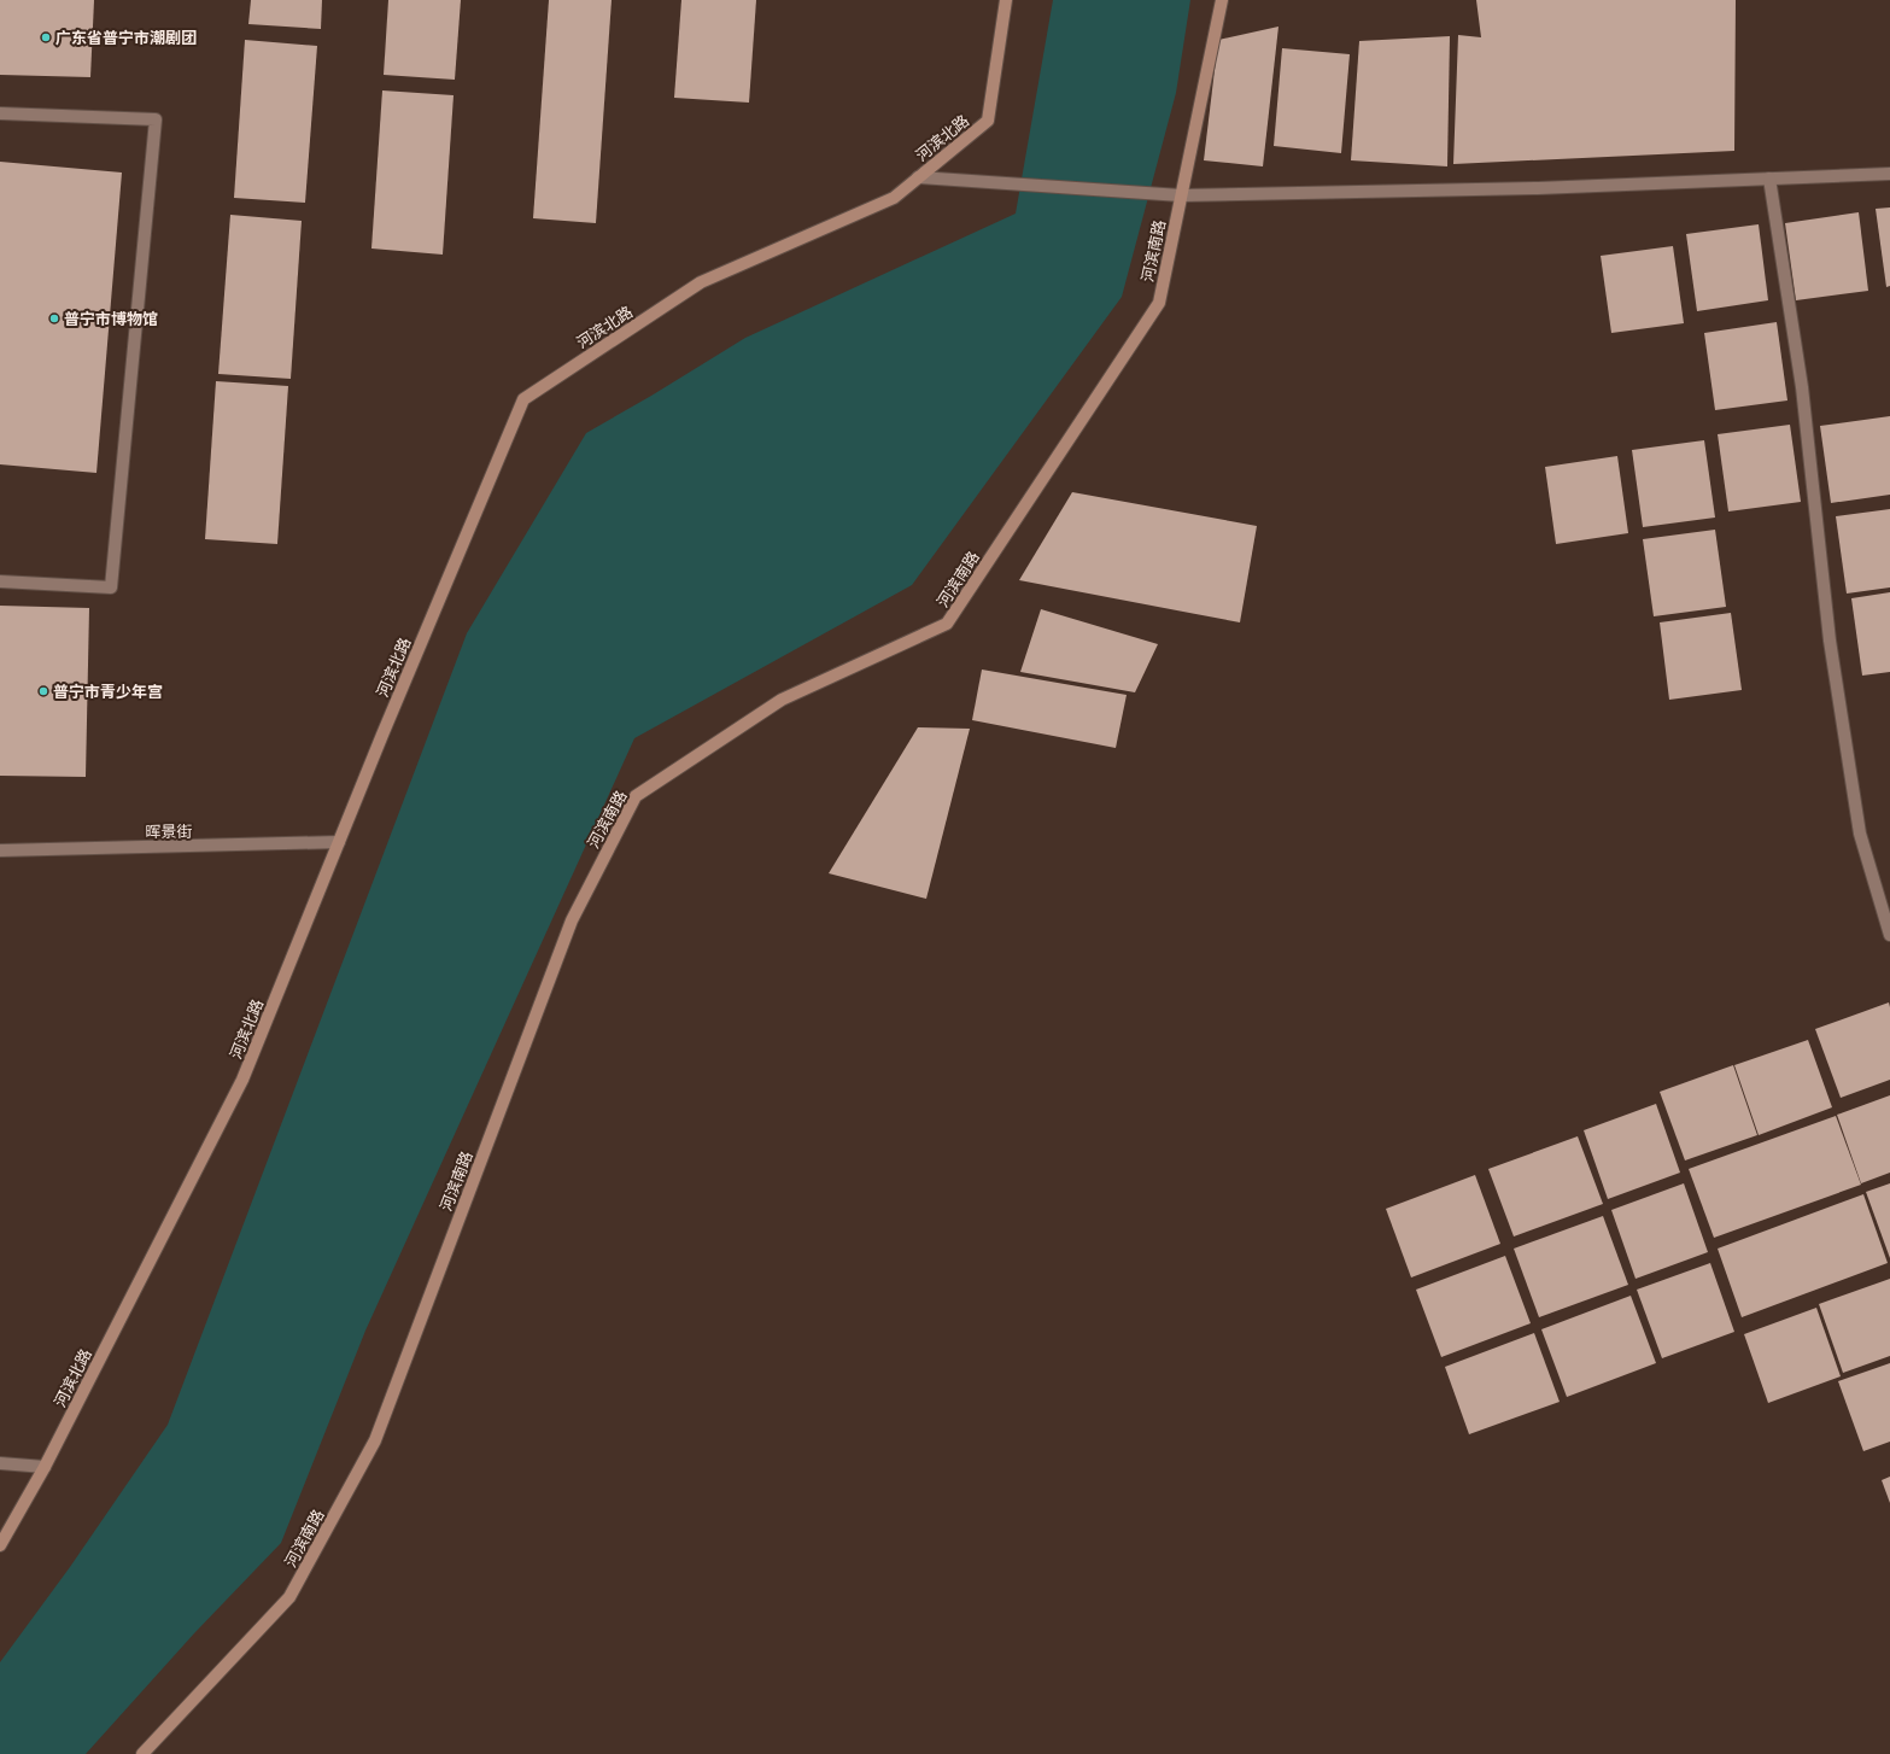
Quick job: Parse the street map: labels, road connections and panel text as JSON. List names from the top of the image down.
{
  "streets": {
    "street": ["河滨北路", "河滨南路", "晖景街"]
  },
  "crossings": [
    ["河滨北路", "晖景街"]
  ],
  "places": ["广东省普宁市潮剧团", "普宁市博物馆", "普宁市青少年宫"]
}
